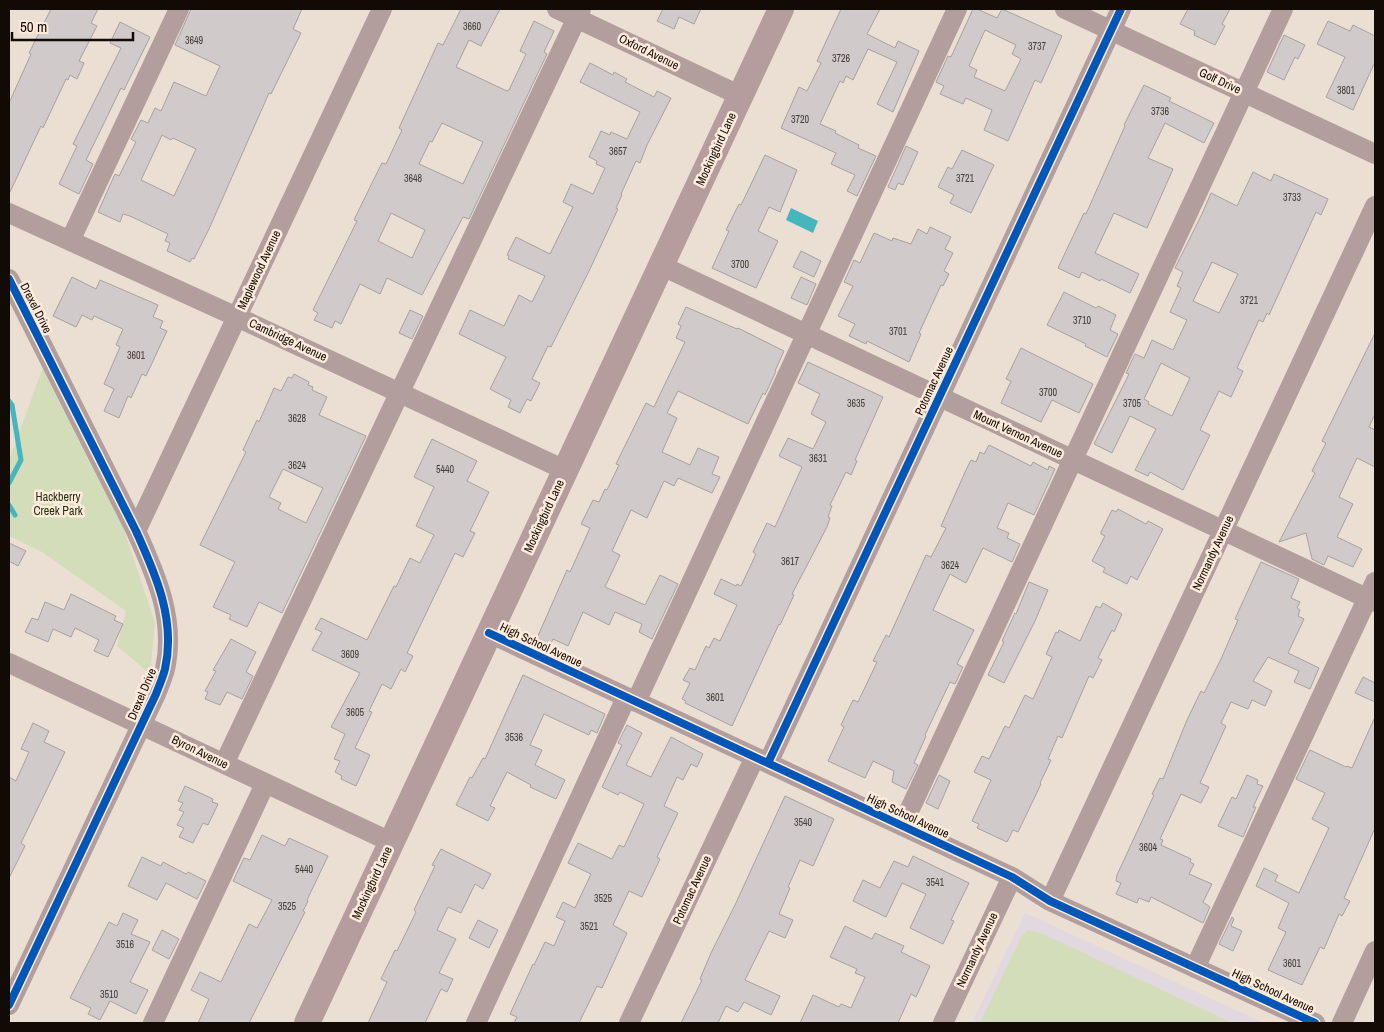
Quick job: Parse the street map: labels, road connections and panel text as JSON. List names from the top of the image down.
{
  "streets": {
    "main road": ["Mockingbird Lane"],
    "street": [
      "Oxford Avenue",
      "Golf Drive",
      "Maplewood Avenue",
      "Drexel Drive",
      "Cambridge Avenue",
      "Potomac Avenue",
      "Mount Vernon Avenue",
      "Normandy Avenue",
      "High School Avenue",
      "Byron Avenue"
    ]
  },
  "crossings": [
    ["Oxford Avenue", "Mockingbird Lane"],
    ["Golf Drive", "Potomac Avenue"],
    ["Mockingbird Lane", "Cambridge Avenue"],
    ["Mockingbird Lane", "Mount Vernon Avenue"],
    ["Mockingbird Lane", "High School Avenue"],
    ["Mockingbird Lane", "Byron Avenue"],
    ["Maplewood Avenue", "Drexel Drive"],
    ["Maplewood Avenue", "Cambridge Avenue"],
    ["Drexel Drive", "Byron Avenue"],
    ["Potomac Avenue", "Mount Vernon Avenue"],
    ["Potomac Avenue", "High School Avenue"],
    ["Mount Vernon Avenue", "Normandy Avenue"],
    ["Normandy Avenue", "High School Avenue"]
  ],
  "parks": ["Hackberry Creek Park"],
  "house_numbers": [
    "3660",
    "3649",
    "3737",
    "3726",
    "3801",
    "3736",
    "3720",
    "3657",
    "3648",
    "3721",
    "3733",
    "3700",
    "3721",
    "3710",
    "3701",
    "3601",
    "3700",
    "3635",
    "3705",
    "3628",
    "3631",
    "3624",
    "5440",
    "3617",
    "3624",
    "3609",
    "3601",
    "3605",
    "3536",
    "3540",
    "3604",
    "5440",
    "3541",
    "3525",
    "3525",
    "3521",
    "3516",
    "3601",
    "3510"
  ],
  "scale_bar": "50 m"
}
